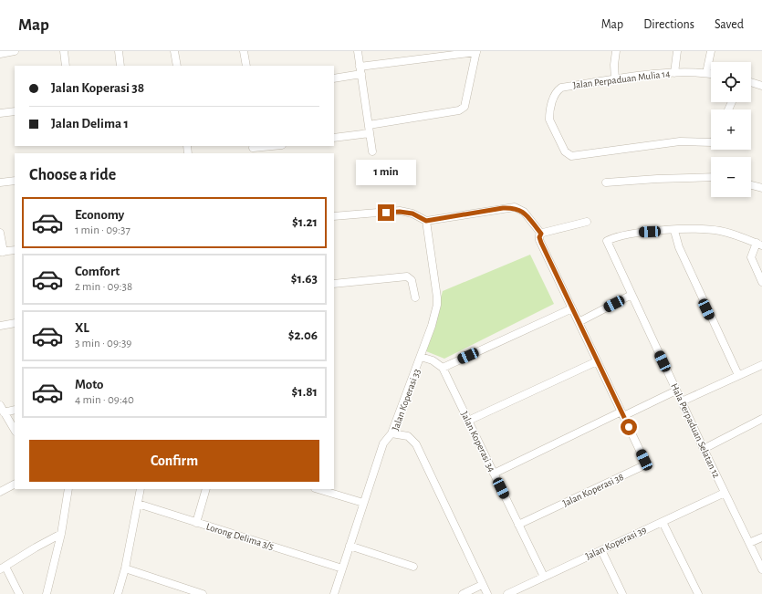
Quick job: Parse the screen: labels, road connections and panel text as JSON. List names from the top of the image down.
{
  "streets": {
    "street": [
      "Jalan Perpaduan Mulia 14",
      "Jalan Koperasi 33",
      "Hala Perpaduan Selatan 12",
      "Jalan Koperasi 34",
      "Jalan Koperasi 38",
      "Lorong Delima 3/5",
      "Jalan Koperasi 39"
    ]
  },
  "crossings": [
    ["Hala Perpaduan Selatan 12", "Jalan Koperasi 39"],
    ["Jalan Koperasi 34", "Jalan Koperasi 38"],
    ["Jalan Koperasi 34", "Jalan Koperasi 39"]
  ],
  "page": {
    "header": "Map",
    "nav": ["Map", "Directions", "Saved"],
    "map_buttons": ["+", "−"],
    "banner": ["Jalan Koperasi 38", "Jalan Delima 1"],
    "heading": "Choose a ride",
    "bubble": "1 min",
    "list": [
      {
        "name": "Economy",
        "note": "1 min · 09:37",
        "value": "$1.21"
      },
      {
        "name": "Comfort",
        "note": "2 min · 09:38",
        "value": "$1.63"
      },
      {
        "name": "XL",
        "note": "3 min · 09:39",
        "value": "$2.06"
      },
      {
        "name": "Moto",
        "note": "4 min · 09:40",
        "value": "$1.81"
      }
    ],
    "buttons": "Confirm"
  }
}
